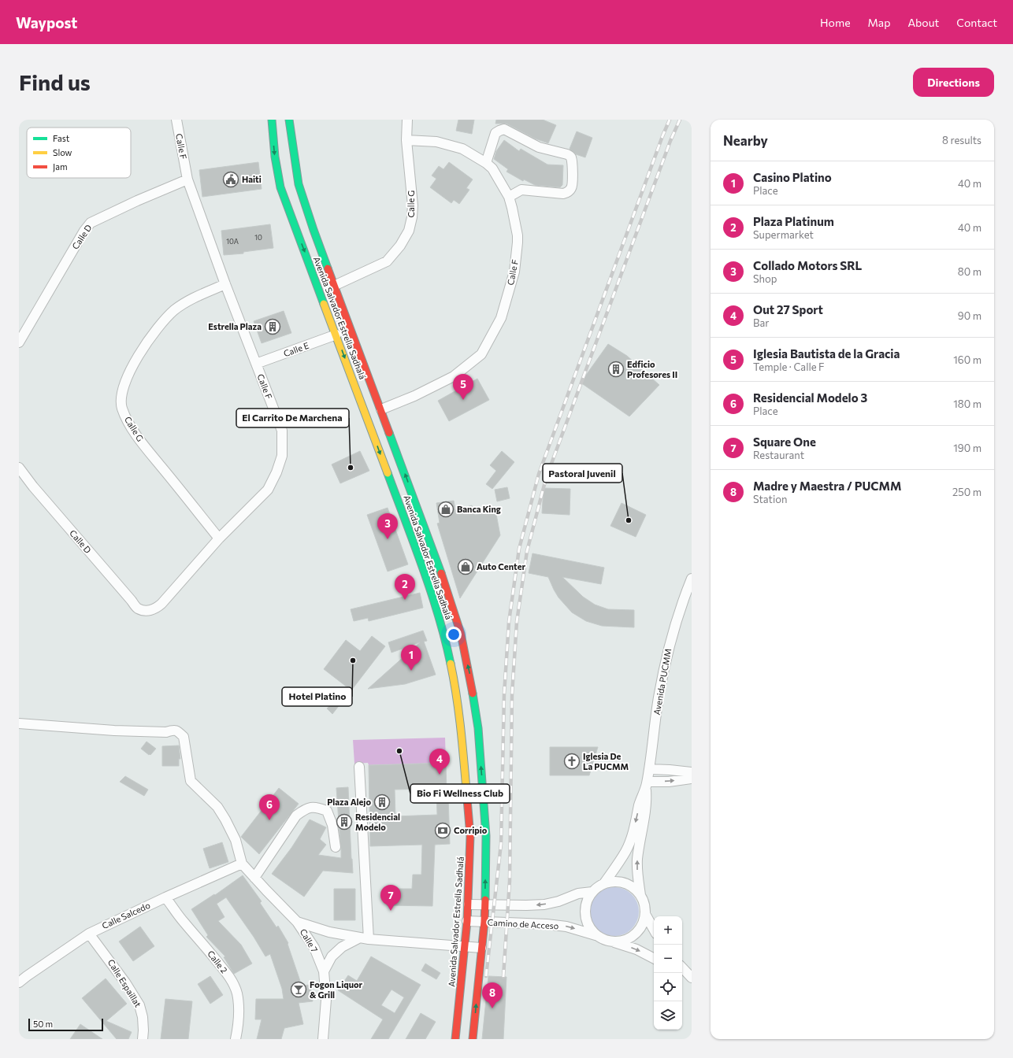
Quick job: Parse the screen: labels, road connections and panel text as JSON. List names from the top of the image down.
{
  "streets": {
    "main road": ["Avenida Salvador Estrella Sadhalá"],
    "street": [
      "Calle F",
      "Calle G",
      "Calle D",
      "Calle E",
      "Avenida PUCMM",
      "Calle Salcedo",
      "Camino de Acceso",
      "Calle 7",
      "Calle 2",
      "Calle Espaillat"
    ]
  },
  "crossings": [
    ["Calle F", "Calle G"],
    ["Calle F", "Calle D"],
    ["Calle F", "Avenida Salvador Estrella Sadhalá"],
    ["Calle F", "Calle E"],
    ["Calle G", "Avenida Salvador Estrella Sadhalá"],
    ["Avenida Salvador Estrella Sadhalá", "Calle E"],
    ["Avenida Salvador Estrella Sadhalá", "Camino de Acceso"],
    ["Avenida PUCMM", "Camino de Acceso"],
    ["Calle Salcedo", "Calle 7"],
    ["Calle Salcedo", "Calle 2"],
    ["Calle Salcedo", "Calle Espaillat"]
  ],
  "places": {
    "public building": ["Haiti"],
    "building": [
      "Estrella Plaza",
      "Edficio Profesores II",
      "Plaza Alejo",
      "Residencial Modelo"
    ],
    "other": [
      "El Carrito De Marchena",
      "Pastoral Juvenil",
      "Hotel Platino",
      "Bio Fi Wellness Club"
    ],
    "shop": ["Banca King", "Auto Center"],
    "church": ["Iglesia De La PUCMM"],
    "bank": ["Corripio"],
    "bar": ["Fogon Liquor & Grill"]
  },
  "house_numbers": ["10", "10A"],
  "legend": ["Fast", "Slow", "Jam"],
  "scale_bar": "50 m",
  "page": {
    "header": "Waypost",
    "nav": [
      "Home",
      "Map",
      "About",
      "Contact"
    ],
    "buttons": "Directions",
    "title": "Find us",
    "heading": ["Nearby", "8 results"],
    "list": [
      {
        "mark": "1",
        "name": "Casino Platino",
        "note": "Place",
        "value": "40 m"
      },
      {
        "mark": "2",
        "name": "Plaza Platinum",
        "note": "Supermarket",
        "value": "40 m"
      },
      {
        "mark": "3",
        "name": "Collado Motors SRL",
        "note": "Shop",
        "value": "80 m"
      },
      {
        "mark": "4",
        "name": "Out 27 Sport",
        "note": "Bar",
        "value": "90 m"
      },
      {
        "mark": "5",
        "name": "Iglesia Bautista de la Gracia",
        "note": "Temple · Calle F",
        "value": "160 m"
      },
      {
        "mark": "6",
        "name": "Residencial Modelo 3",
        "note": "Place",
        "value": "180 m"
      },
      {
        "mark": "7",
        "name": "Square One",
        "note": "Restaurant",
        "value": "190 m"
      },
      {
        "mark": "8",
        "name": "Madre y Maestra / PUCMM",
        "note": "Station",
        "value": "250 m"
      }
    ],
    "pins": [
      "5",
      "3",
      "2",
      "1",
      "4",
      "6",
      "7",
      "8"
    ],
    "map_buttons": ["+", "−"],
    "scale": "50 m"
  }
}
